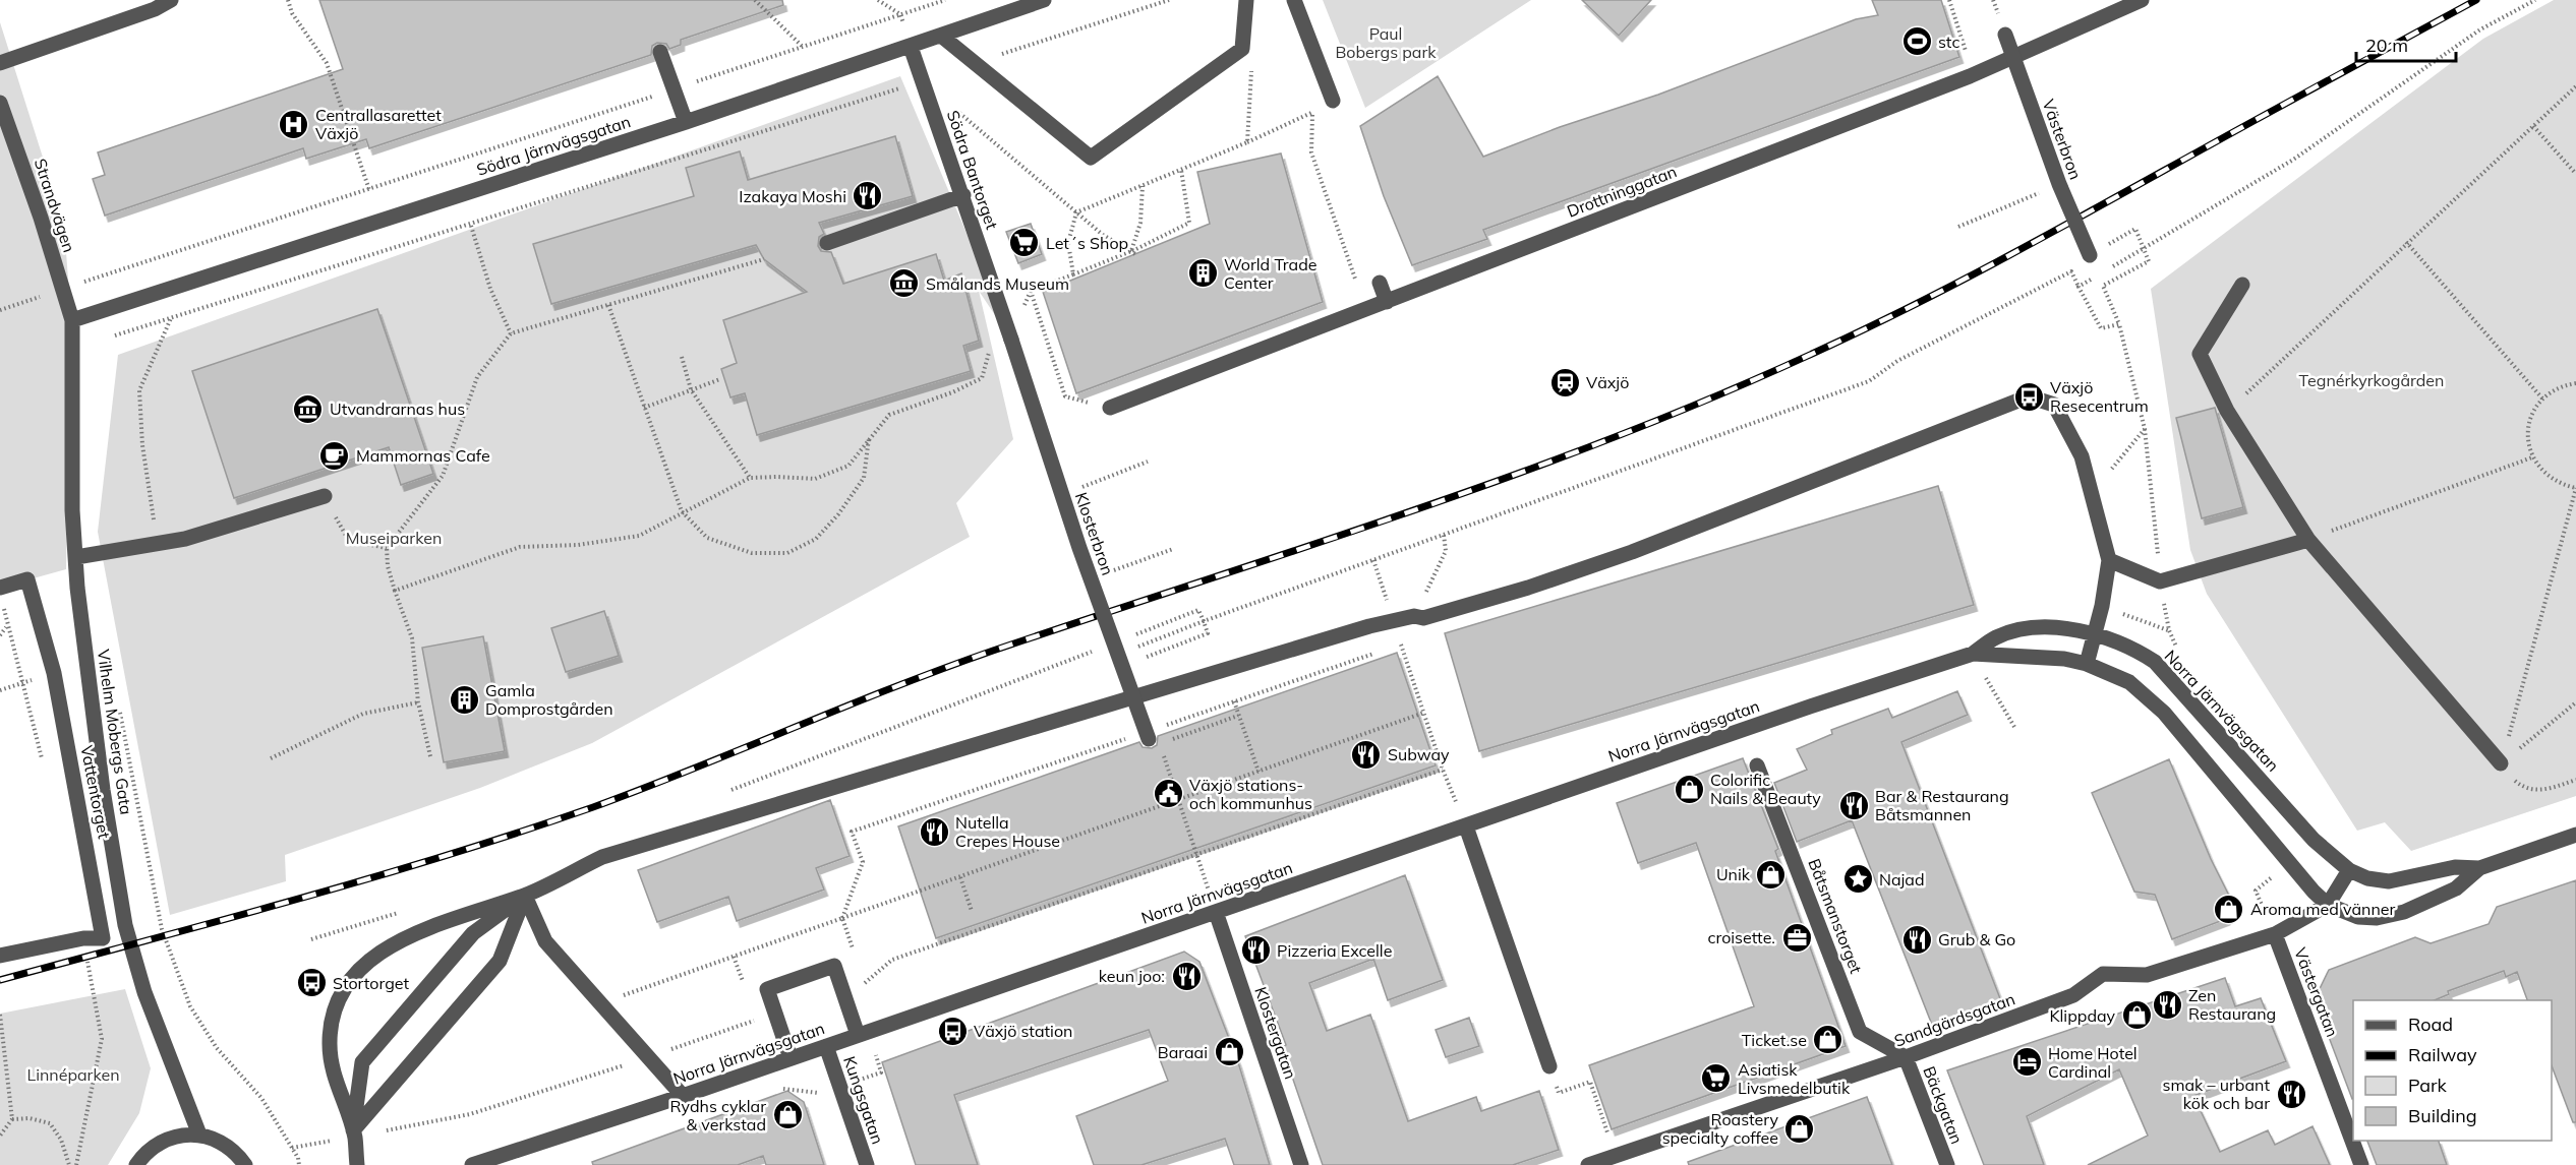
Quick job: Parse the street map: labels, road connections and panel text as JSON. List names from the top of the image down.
{
  "streets": {
    "street": [
      "Västerbron",
      "Södra Järnvägsgatan",
      "Södra Bantorget",
      "Drottninggatan",
      "Strandvägen",
      "Klosterbron",
      "Norra Järnvägsgatan",
      "Vilhelm Mobergs Gata",
      "Vattentorget",
      "Båtsmanstorget",
      "Västergatan",
      "Sandgärdsgatan",
      "Klostergatan",
      "Kungsgatan",
      "Bäckgatan"
    ]
  },
  "crossings": [
    ["Södra Järnvägsgatan", "Södra Bantorget"],
    ["Södra Järnvägsgatan", "Strandvägen"],
    ["Södra Järnvägsgatan", "Vilhelm Mobergs Gata"],
    ["Södra Bantorget", "Klosterbron"],
    ["Strandvägen", "Vilhelm Mobergs Gata"],
    ["Norra Järnvägsgatan", "Sandgärdsgatan"],
    ["Norra Järnvägsgatan", "Klostergatan"],
    ["Norra Järnvägsgatan", "Kungsgatan"],
    ["Båtsmanstorget", "Sandgärdsgatan"],
    ["Båtsmanstorget", "Bäckgatan"],
    ["Västergatan", "Sandgärdsgatan"],
    ["Sandgärdsgatan", "Bäckgatan"]
  ],
  "parks": [
    "Paul Bobergs park",
    "Tegnérkyrkogården",
    "Museiparken",
    "Linnéparken"
  ],
  "places": {
    "sports": ["stc"],
    "hospital": ["Centrallasarettet Växjö"],
    "restaurant": [
      "Izakaya Moshi",
      "Subway",
      "Bar & Restaurang Båtsmannen",
      "Nutella Crepes House",
      "Grub & Go",
      "Pizzeria Excelle",
      "keun joo:",
      "Zen Restaurang",
      "smak – urbant kök och bar"
    ],
    "supermarket": ["Let´s Shop", "Asiatisk Livsmedelbutik"],
    "building": ["World Trade Center", "Gamla Domprostgården"],
    "museum": ["Smålands Museum", "Utvandrarnas hus"],
    "station": ["Växjö"],
    "bus stop": ["Växjö Resecentrum", "Stortorget", "Växjö station"],
    "cafe": ["Mammornas Cafe"],
    "shop": [
      "Colorific Nails & Beauty",
      "Unik",
      "Aroma med vänner",
      "Klippday",
      "Ticket.se",
      "Baraai",
      "Rydhs cyklar & verkstad",
      "Roastery specialty coffee"
    ],
    "public building": ["Växjö stations- och kommunhus"],
    "place": ["Najad"],
    "office": ["croisette."],
    "hotel": ["Home Hotel Cardinal"]
  },
  "legend": [
    "Road",
    "Railway",
    "Park",
    "Building"
  ],
  "scale_bar": "20 m"
}
